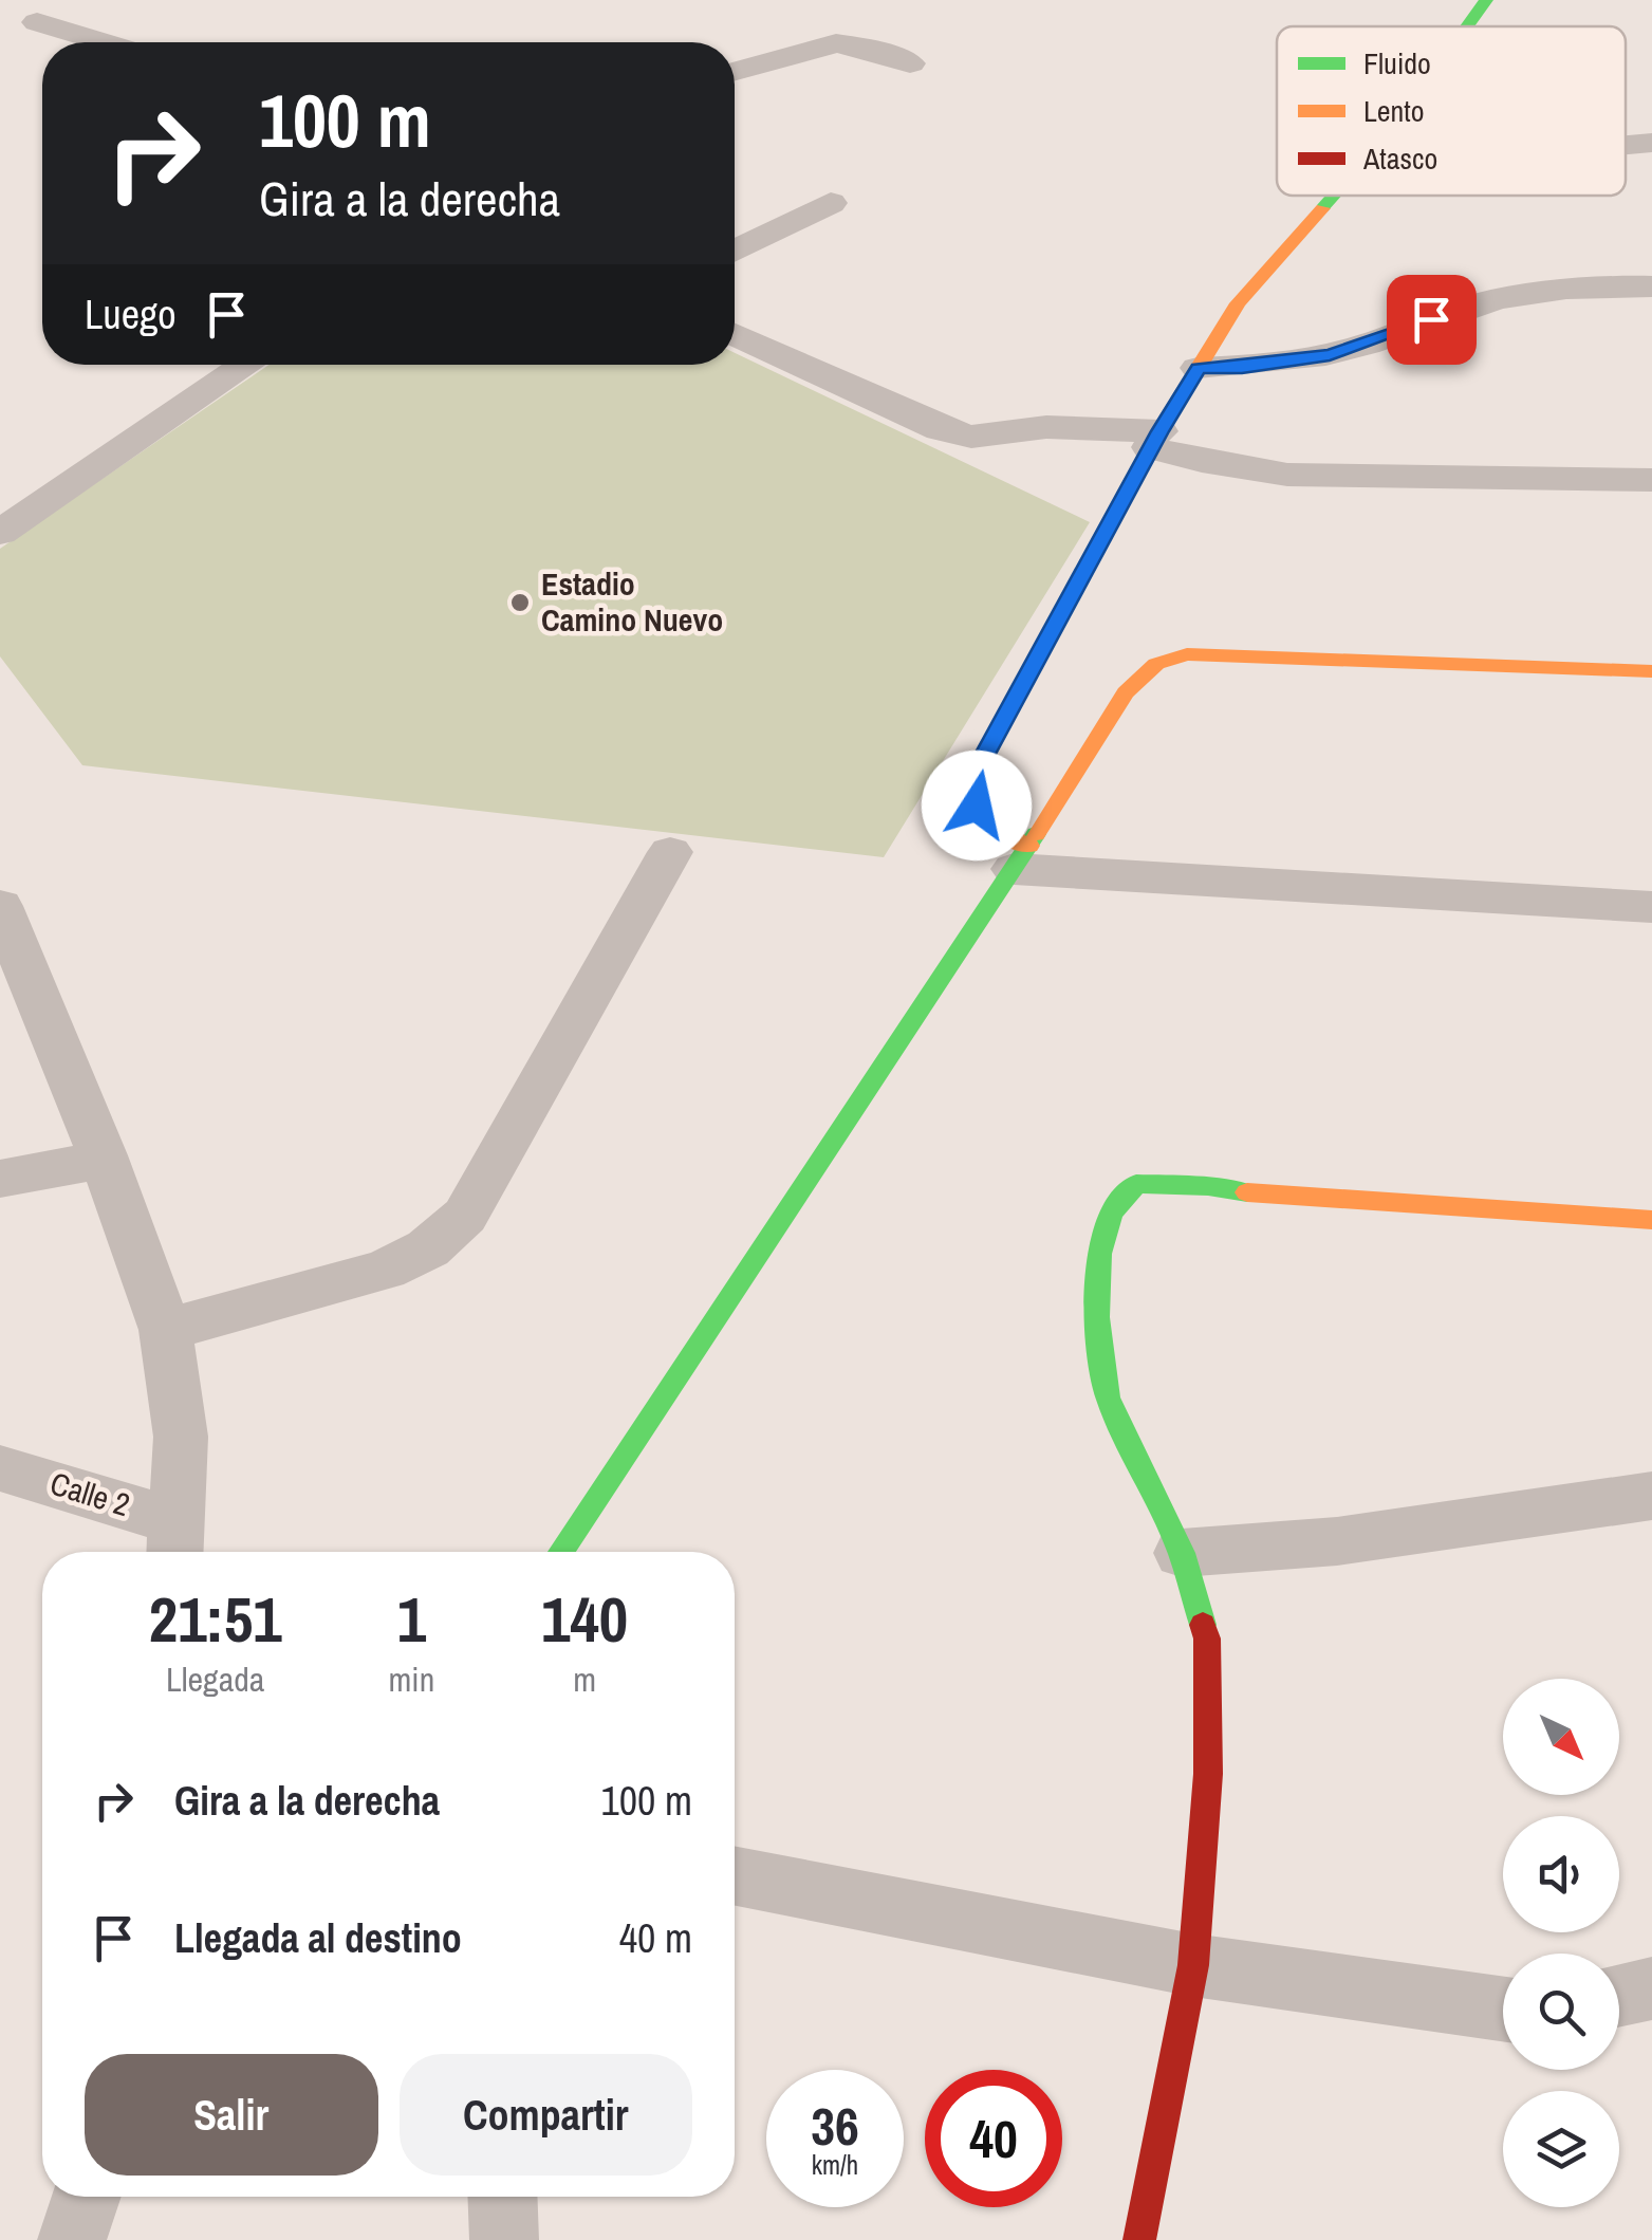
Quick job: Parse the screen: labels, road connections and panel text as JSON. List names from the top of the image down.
{
  "streets": {
    "street": ["Calle 2"]
  },
  "places": ["Estadio Camino Nuevo"],
  "legend": ["Fluido", "Lento", "Atasco"],
  "north": "bottom right",
  "page": {
    "turn": ["100 m", "Gira a la derecha"],
    "then": "Luego",
    "eta": [
      "21:51",
      "Llegada",
      "1",
      "min",
      "140",
      "m"
    ],
    "list": [
      {
        "name": "Gira a la derecha",
        "value": "100 m"
      },
      {
        "name": "Llegada al destino",
        "value": "40 m"
      }
    ],
    "buttons": ["Salir", "Compartir"],
    "speed": "36 km/h",
    "limit": "40"
  }
}
